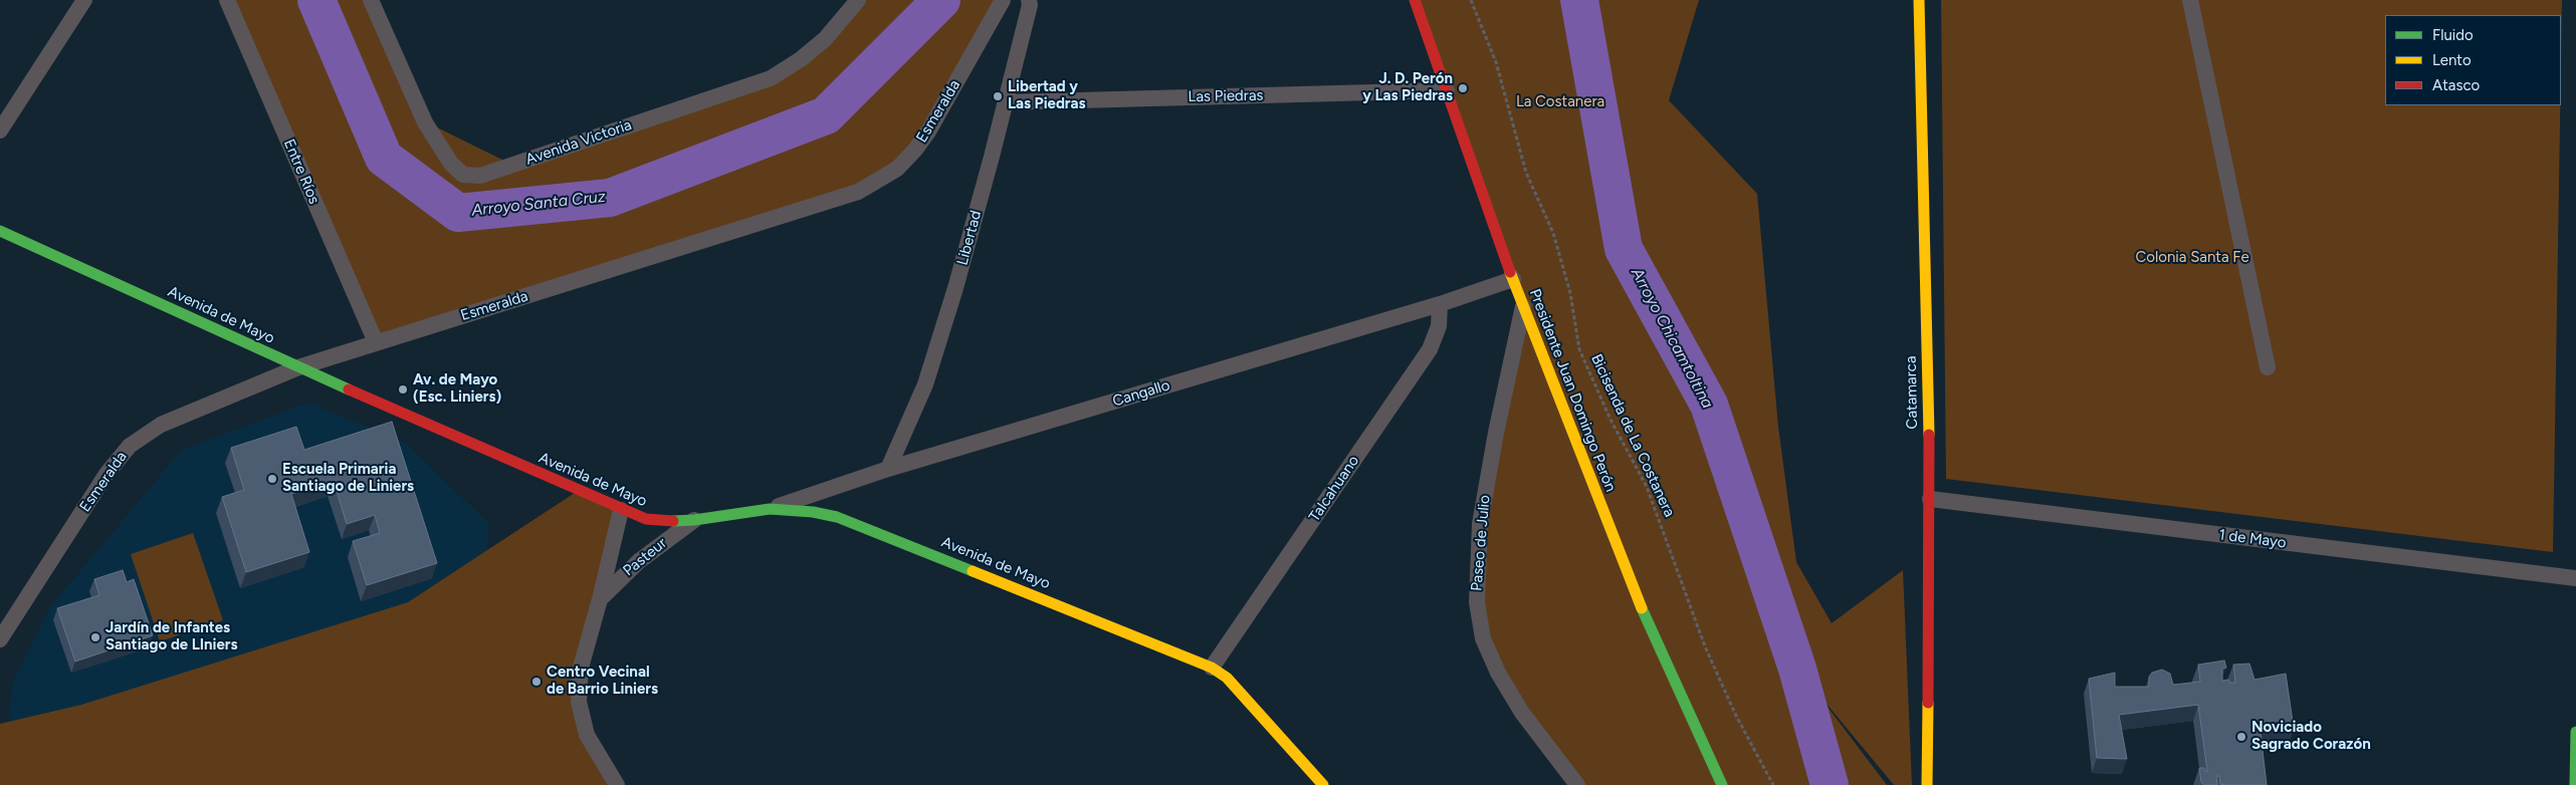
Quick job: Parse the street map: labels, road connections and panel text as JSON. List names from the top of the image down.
{
  "streets": {
    "street": [
      "Las Piedras",
      "Esmeralda",
      "Avenida Victoria",
      "Entre Ríos",
      "Libertad",
      "Avenida de Mayo",
      "Presidente Juan Domingo Perón",
      "Catamarca",
      "Cangallo",
      "Talcahuano",
      "1 de Mayo",
      "Paseo de Julio",
      "Pasteur"
    ],
    "path": ["Bicisenda de La Costanera"]
  },
  "crossings": [
    ["Las Piedras", "Libertad"],
    ["Las Piedras", "Presidente Juan Domingo Perón"],
    ["Esmeralda", "Entre Ríos"],
    ["Esmeralda", "Avenida de Mayo"],
    ["Libertad", "Cangallo"],
    ["Avenida de Mayo", "Cangallo"],
    ["Avenida de Mayo", "Talcahuano"],
    ["Avenida de Mayo", "Pasteur"],
    ["Presidente Juan Domingo Perón", "Cangallo"],
    ["Presidente Juan Domingo Perón", "Paseo de Julio"],
    ["Catamarca", "1 de Mayo"],
    ["Cangallo", "Talcahuano"]
  ],
  "water": ["Arroyo Santa Cruz", "Arroyo Chicamtoltina"],
  "parks": ["La Costanera", "Colonia Santa Fe"],
  "places": [
    "J. D. Perón y Las Piedras",
    "Libertad y Las Piedras",
    "Av. de Mayo (Esc. Liniers)",
    "Escuela Primaria Santiago de Liniers",
    "Jardín de Infantes Santiago de LIniers",
    "Centro Vecinal de Barrio Liniers",
    "Noviciado Sagrado Corazón"
  ],
  "legend": ["Fluido", "Lento", "Atasco"]
}
